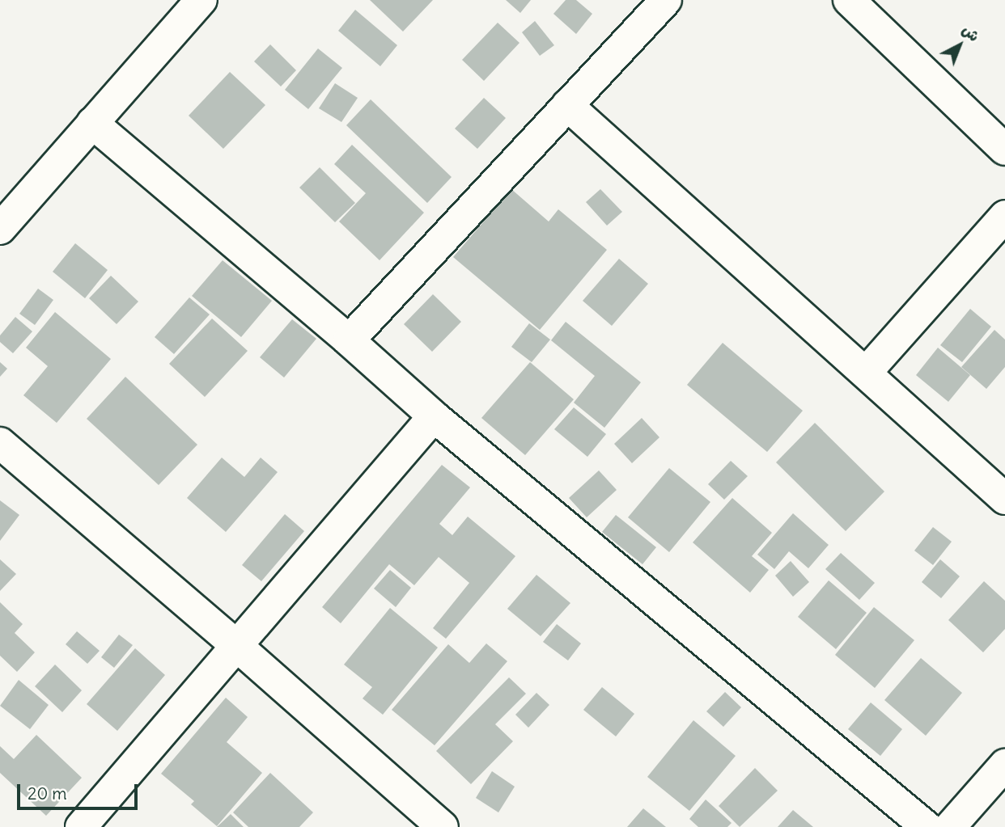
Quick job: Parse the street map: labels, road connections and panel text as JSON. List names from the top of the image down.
{
  "scale_bar": "20 m",
  "north": "top right"
}
